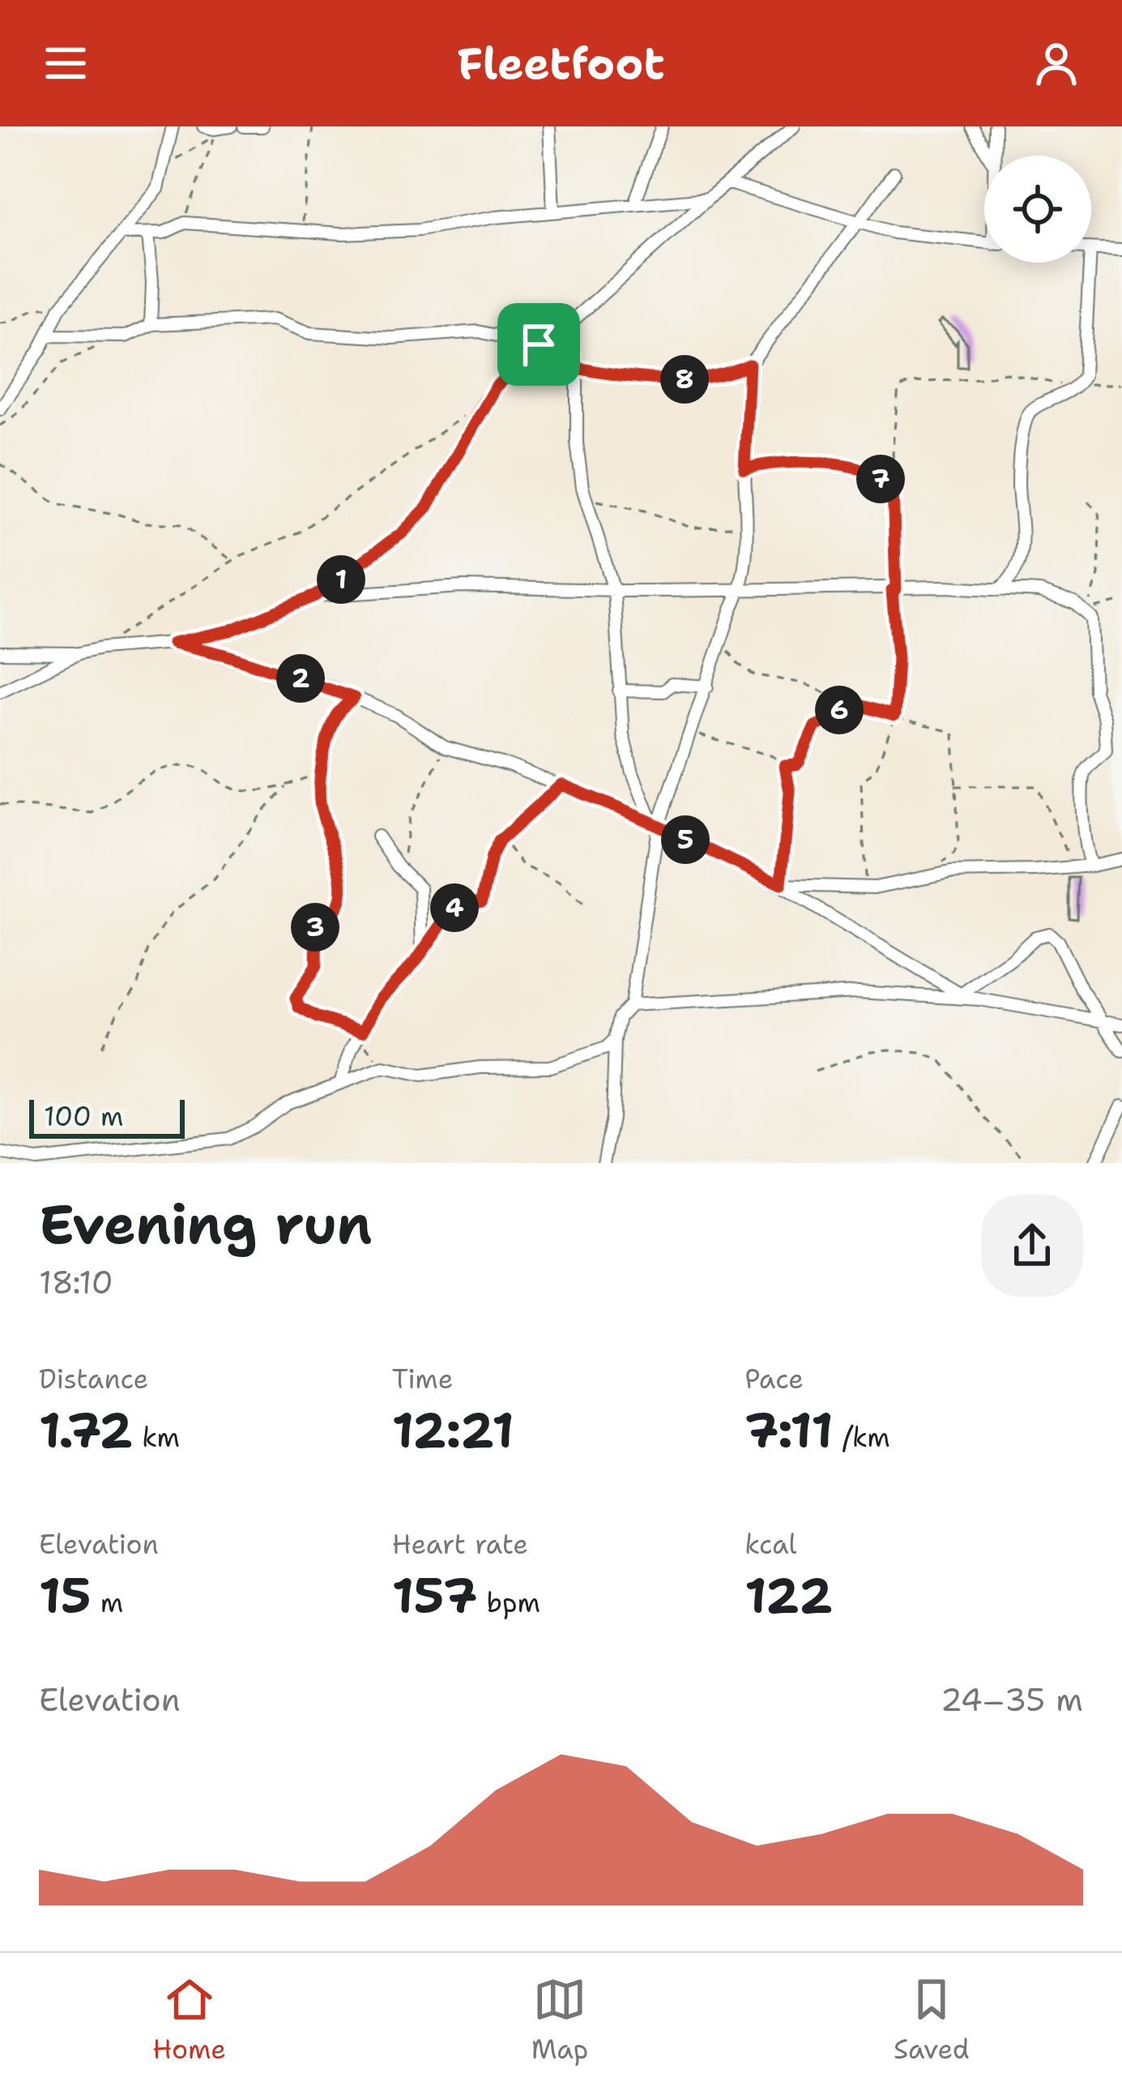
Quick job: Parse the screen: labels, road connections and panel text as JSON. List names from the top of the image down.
{
  "scale_bar": "100 m",
  "page": {
    "header": "Fleetfoot",
    "pins": [
      "8",
      "7",
      "1",
      "2",
      "6",
      "5",
      "4",
      "3"
    ],
    "scale": "100 m",
    "heading": ["Evening run", "18:10"],
    "stats": [
      ["Distance", "1.72 km"],
      ["Time", "12:21"],
      ["Pace", "7:11 /km"],
      ["Elevation", "15 m"],
      ["Heart rate", "157 bpm"],
      ["kcal", "122"]
    ],
    "chart": ["Elevation", "24–35 m"],
    "tabs": ["Home", "Map", "Saved"]
  }
}
